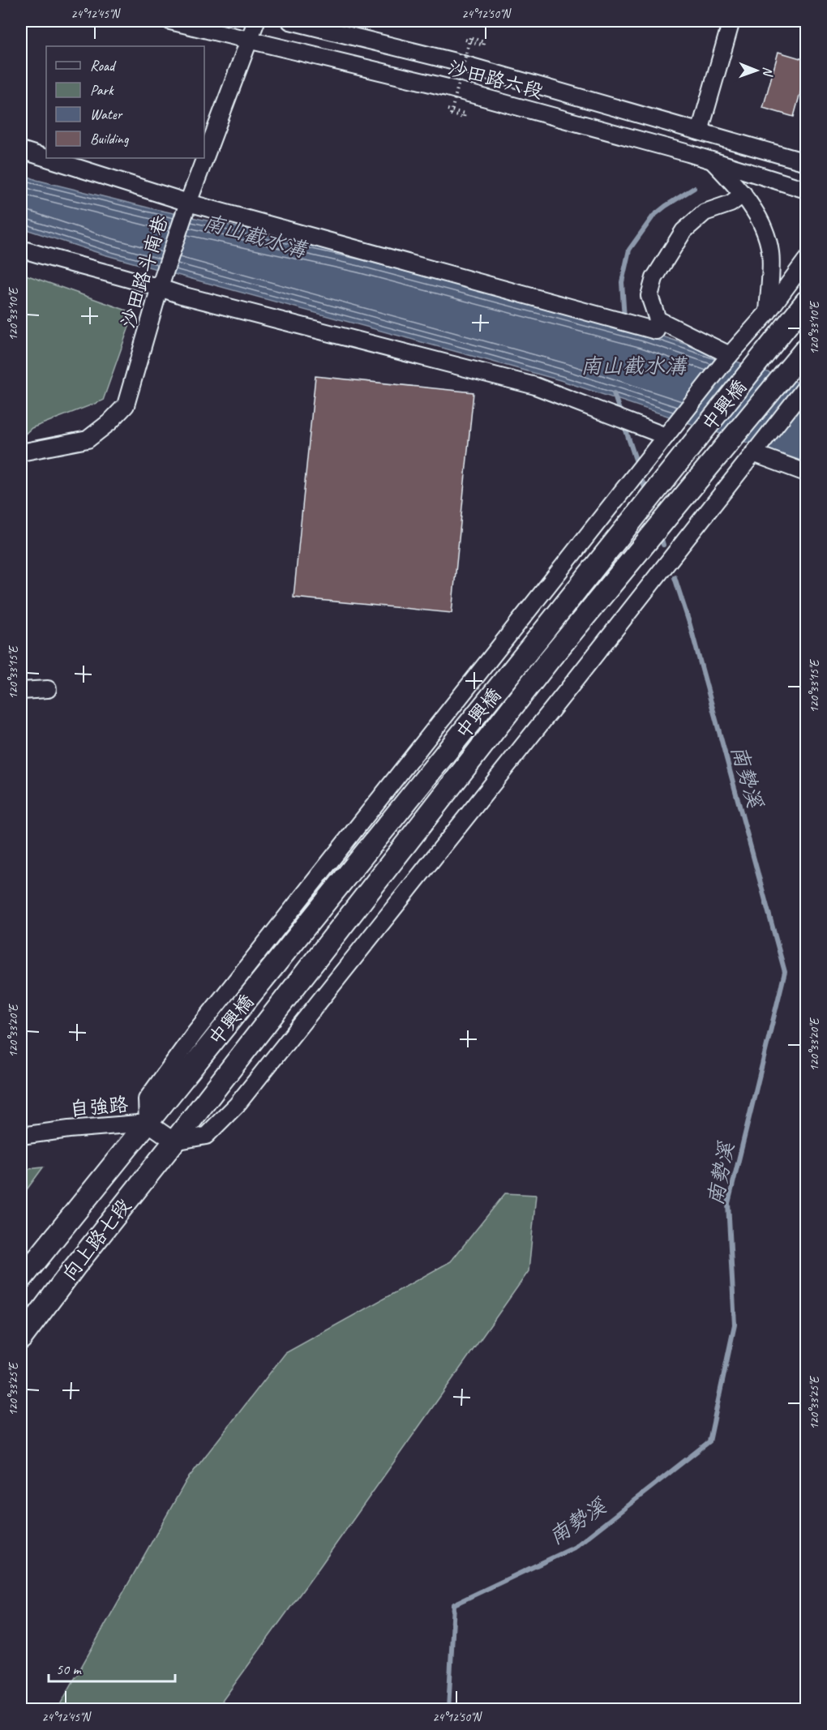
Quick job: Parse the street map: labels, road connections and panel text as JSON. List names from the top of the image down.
{
  "streets": {
    "main road": ["中興橋", "向上路七段"],
    "street": ["沙田路六段", "沙田路斗南巷", "自強路"]
  },
  "crossings": [
    ["沙田路六段", "沙田路斗南巷"],
    ["中興橋", "自強路"],
    ["中興橋", "向上路七段"],
    ["自強路", "向上路七段"]
  ],
  "water": ["南山截水溝", "南勢溪"],
  "legend": [
    "Road",
    "Park",
    "Water",
    "Building"
  ],
  "scale_bar": "50 m",
  "north": "right",
  "coordinates": [
    "24°12'45\"N",
    "24°12'50\"N",
    "120°33'10\"E",
    "120°33'15\"E",
    "120°33'20\"E",
    "120°33'25\"E"
  ]
}
